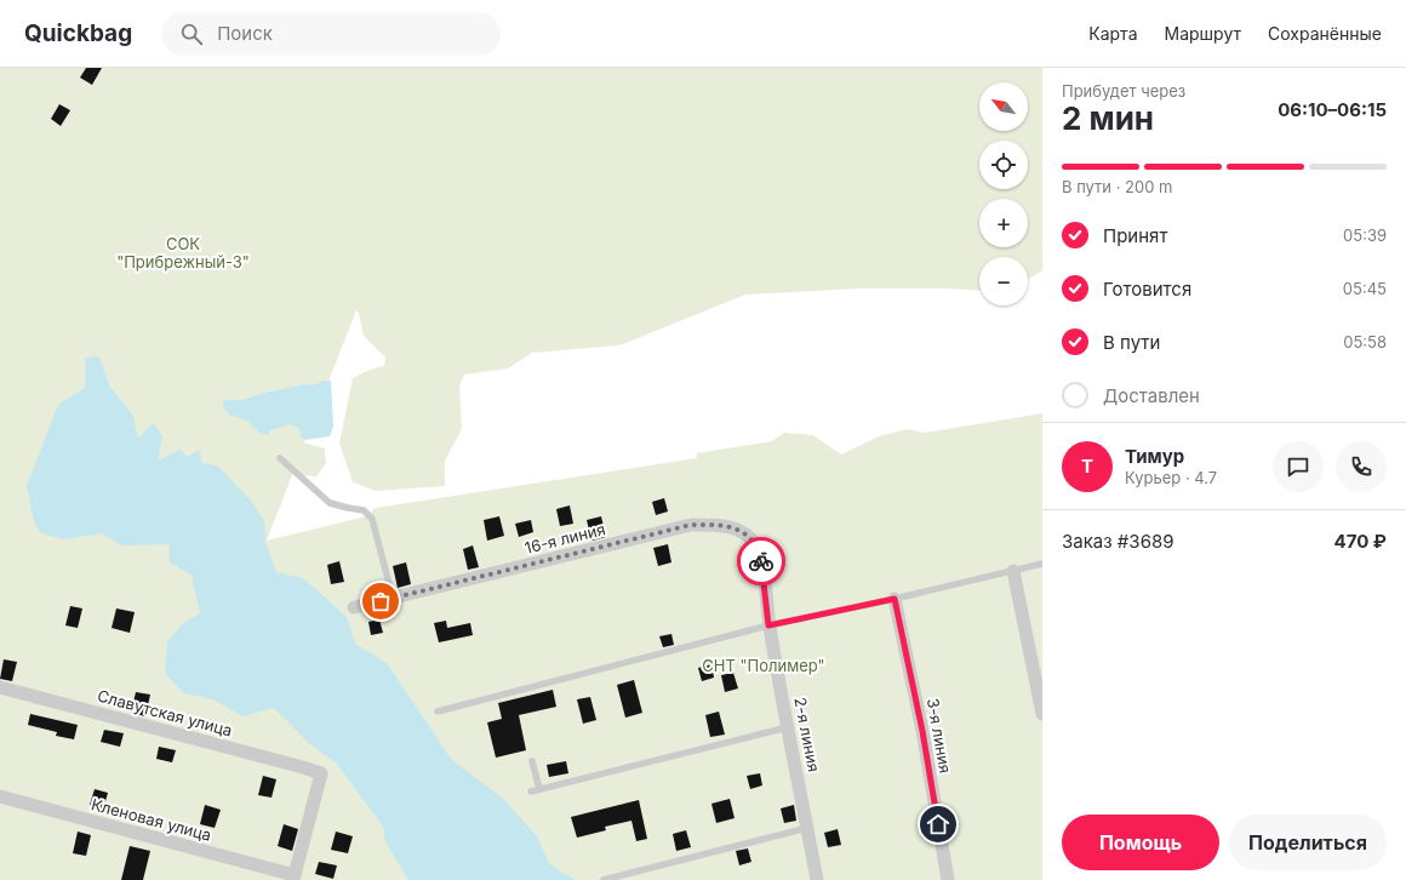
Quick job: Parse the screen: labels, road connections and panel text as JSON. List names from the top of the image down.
{
  "streets": {
    "street": [
      "16-я линия",
      "Славутская улица",
      "2-я линия",
      "3-я линия",
      "Кленовая улица"
    ]
  },
  "crossings": [
    ["16-я линия", "2-я линия"],
    ["Славутская улица", "Кленовая улица"]
  ],
  "parks": ["СОК \"Прибрежный-3\"", "СНТ \"Полимер\""],
  "north": "top left",
  "page": {
    "header": "Quickbag",
    "search": "Поиск",
    "nav": ["Карта", "Маршрут", "Сохранённые"],
    "heading": ["2 мин", "Прибудет через", "06:10–06:15"],
    "panel": [
      "Тимур",
      "Курьер · 4.7",
      "Заказ #3689",
      "470 ₽"
    ],
    "map_buttons": ["+", "−"],
    "bar": "В пути · 200 m",
    "list": [
      ["Принят", "05:39"],
      ["Готовится", "05:45"],
      ["В пути", "05:58"],
      "Доставлен"
    ],
    "round": "Т",
    "buttons": ["Помощь", "Поделиться"]
  }
}
